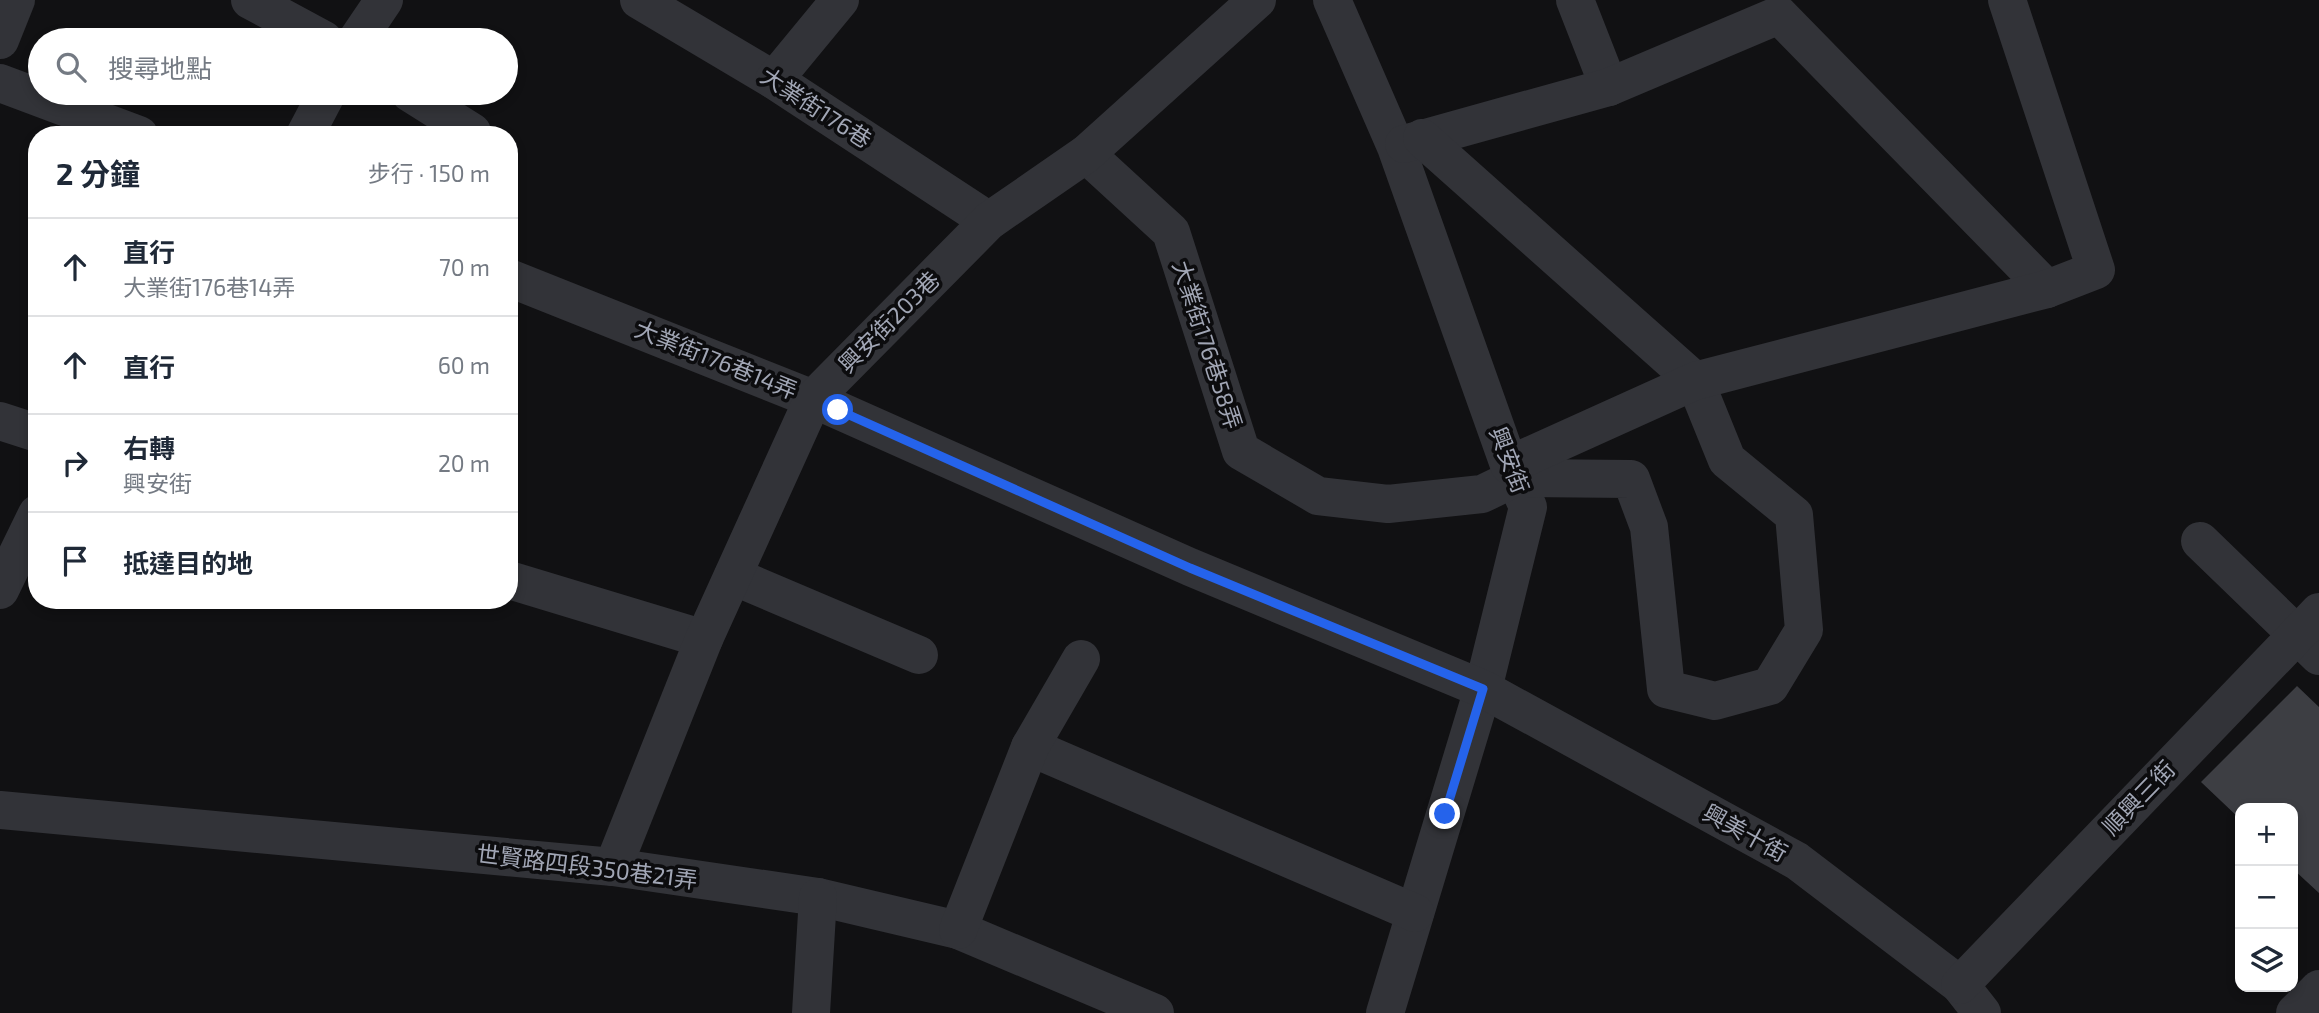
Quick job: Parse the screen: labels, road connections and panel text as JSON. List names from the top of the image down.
{
  "streets": {
    "street": [
      "大業街176巷",
      "興安街203巷",
      "大業街176巷58弄",
      "大業街176巷14弄",
      "興安街",
      "順興三街",
      "興美十街",
      "世賢路四段350巷21弄"
    ]
  },
  "crossings": [
    ["大業街176巷", "興安街203巷"],
    ["興安街203巷", "大業街176巷58弄"],
    ["興安街203巷", "大業街176巷14弄"],
    ["興安街203巷", "世賢路四段350巷21弄"],
    ["大業街176巷58弄", "興安街"],
    ["大業街176巷14弄", "興安街"],
    ["大業街176巷14弄", "興美十街"],
    ["興安街", "興美十街"],
    ["順興三街", "興美十街"]
  ],
  "page": {
    "search": "搜尋地點",
    "heading": ["2 分鐘", "步行 · 150 m"],
    "list": [
      ["直行", "大業街176巷14弄", "70 m"],
      ["直行", "60 m"],
      ["右轉", "興安街", "20 m"],
      "抵達目的地"
    ],
    "map_buttons": ["+", "−"]
  }
}
